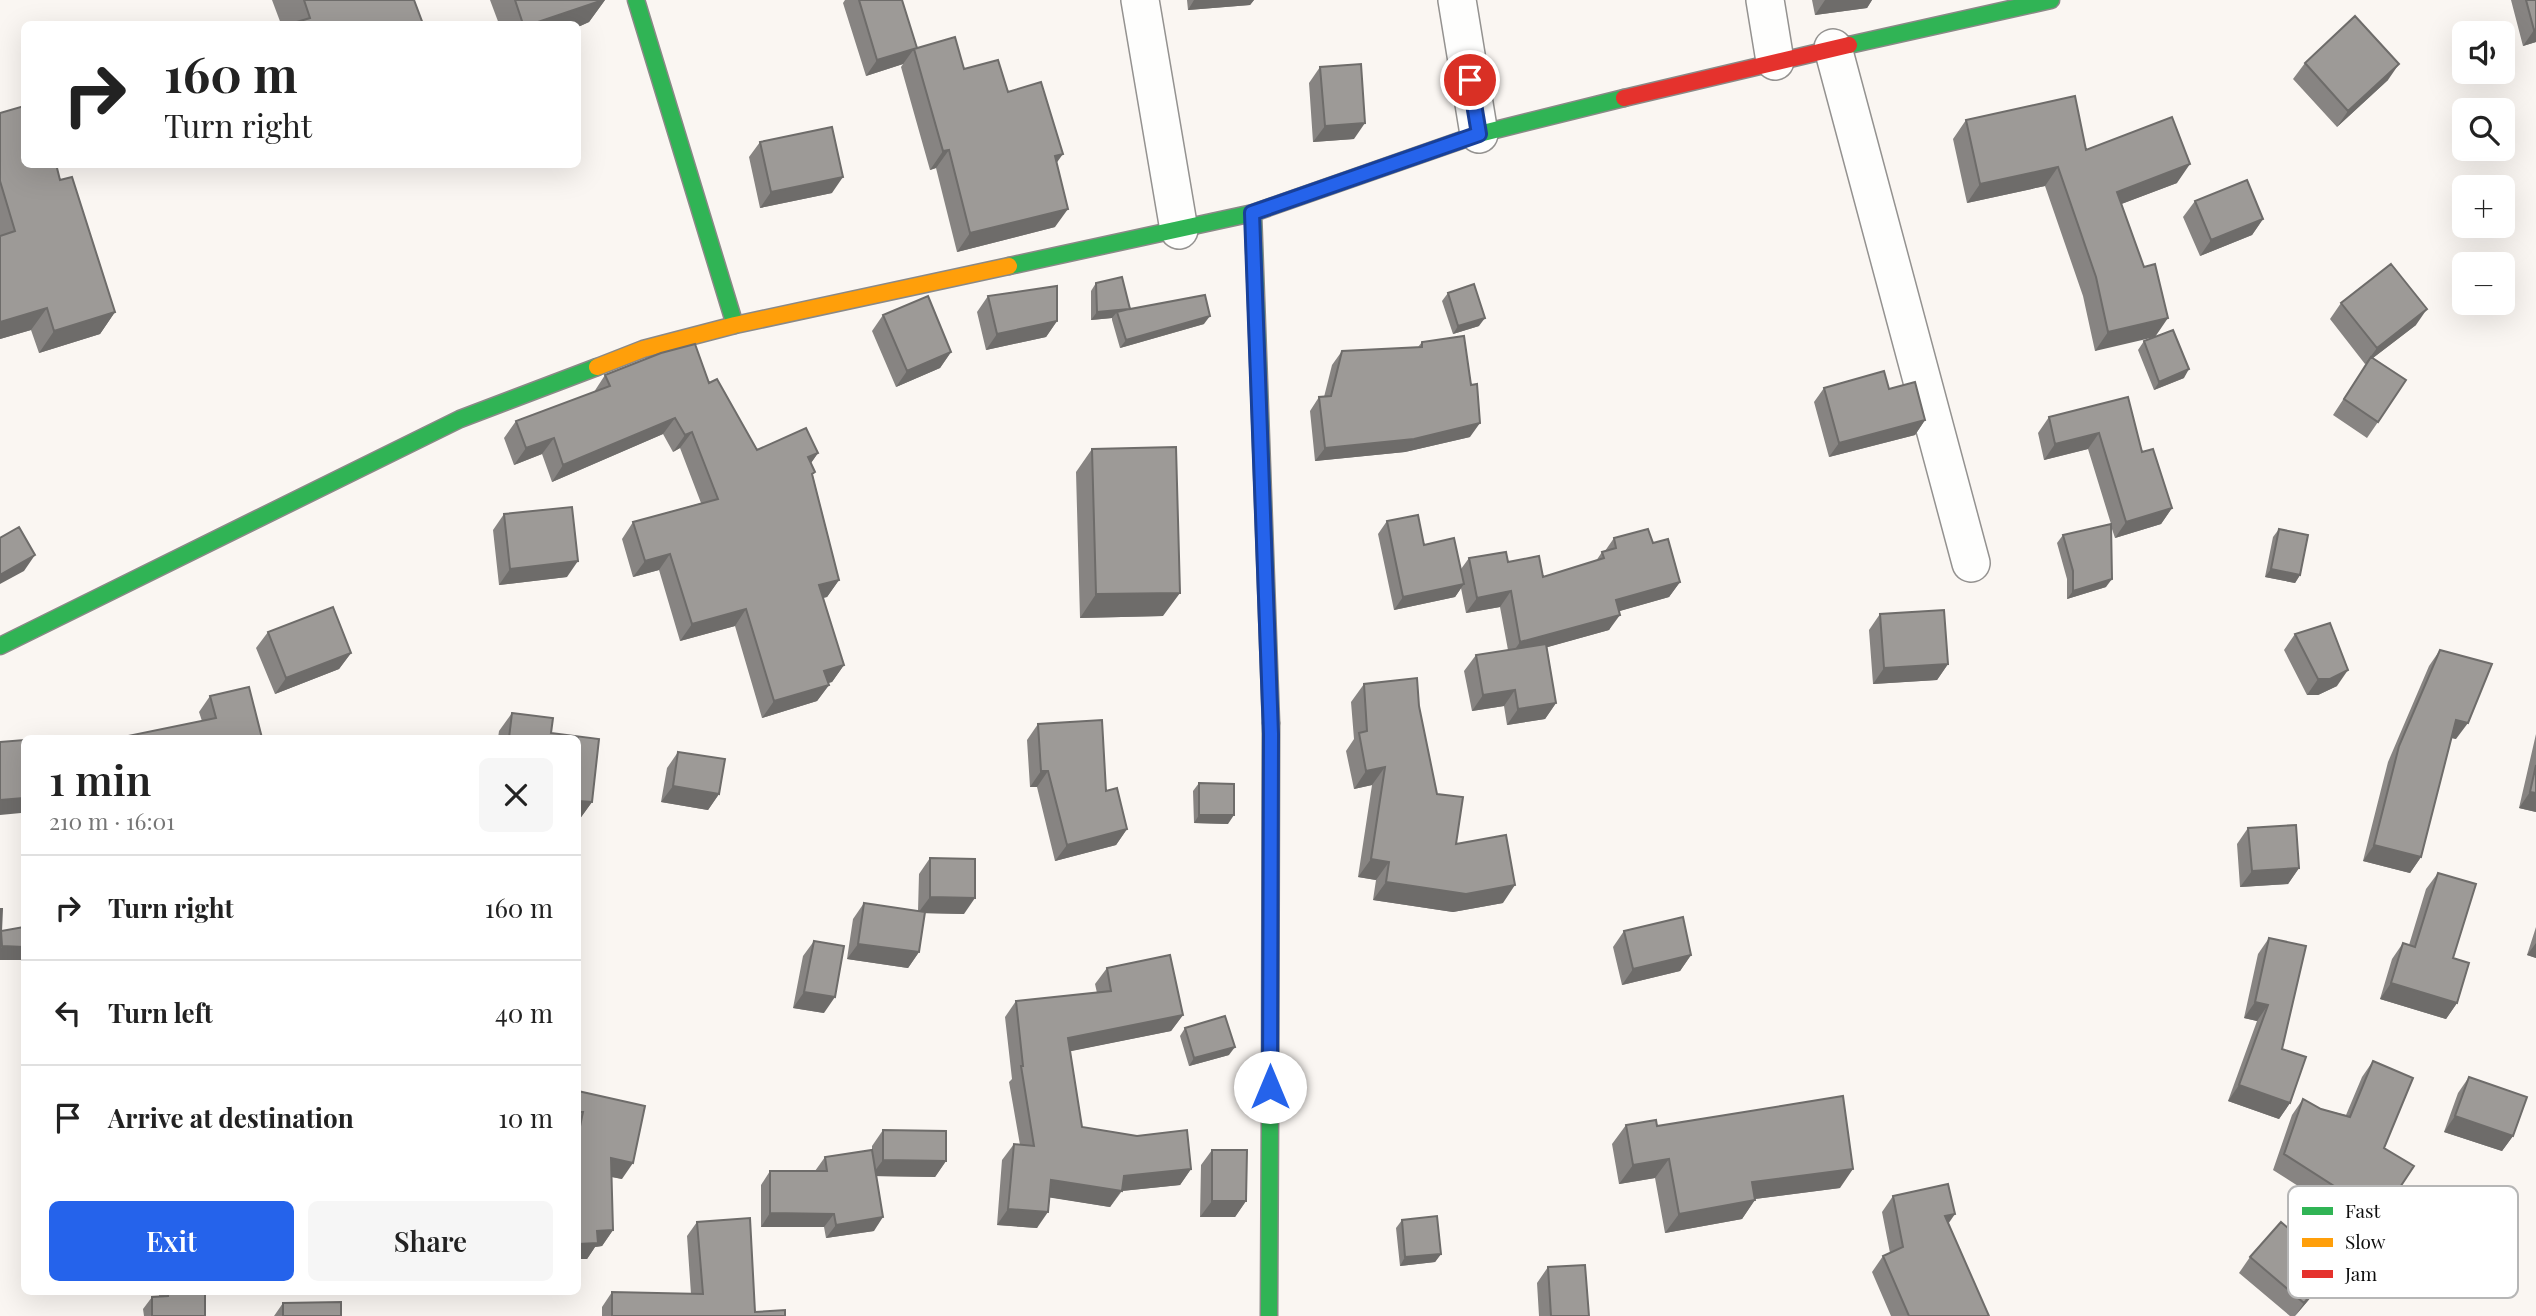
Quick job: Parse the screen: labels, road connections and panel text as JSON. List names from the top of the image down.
{
  "legend": ["Fast", "Slow", "Jam"],
  "page": {
    "map_buttons": ["+", "−"],
    "turn": ["160 m", "Turn right"],
    "heading": ["1 min", "210 m · 16:01"],
    "list": [
      {
        "name": "Turn right",
        "value": "160 m"
      },
      {
        "name": "Turn left",
        "value": "40 m"
      },
      {
        "name": "Arrive at destination",
        "value": "10 m"
      }
    ],
    "buttons": ["Exit", "Share"]
  }
}
